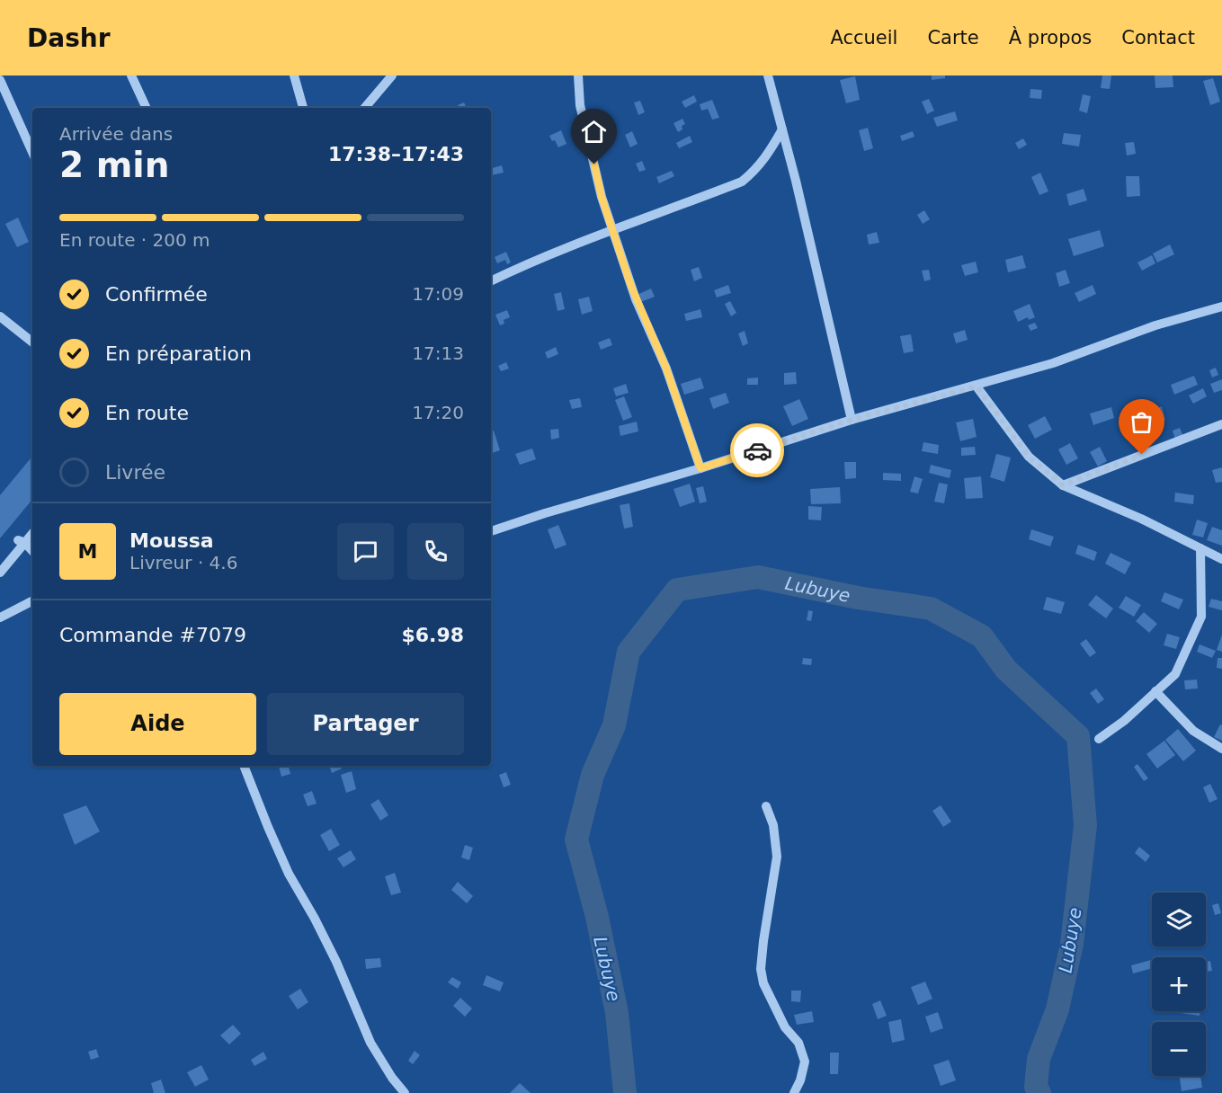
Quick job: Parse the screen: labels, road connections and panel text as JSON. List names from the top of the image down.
{
  "water": ["Lubuye"],
  "page": {
    "header": "Dashr",
    "nav": [
      "Accueil",
      "Carte",
      "À propos",
      "Contact"
    ],
    "heading": ["2 min", "Arrivée dans", "17:38–17:43"],
    "panel": [
      "Moussa",
      "Livreur · 4.6",
      "Commande #7079",
      "$6.98"
    ],
    "bar": "En route · 200 m",
    "list": [
      ["Confirmée", "17:09"],
      ["En préparation", "17:13"],
      ["En route", "17:20"],
      "Livrée"
    ],
    "round": "M",
    "buttons": ["Aide", "Partager"],
    "map_buttons": ["+", "−"]
  }
}
